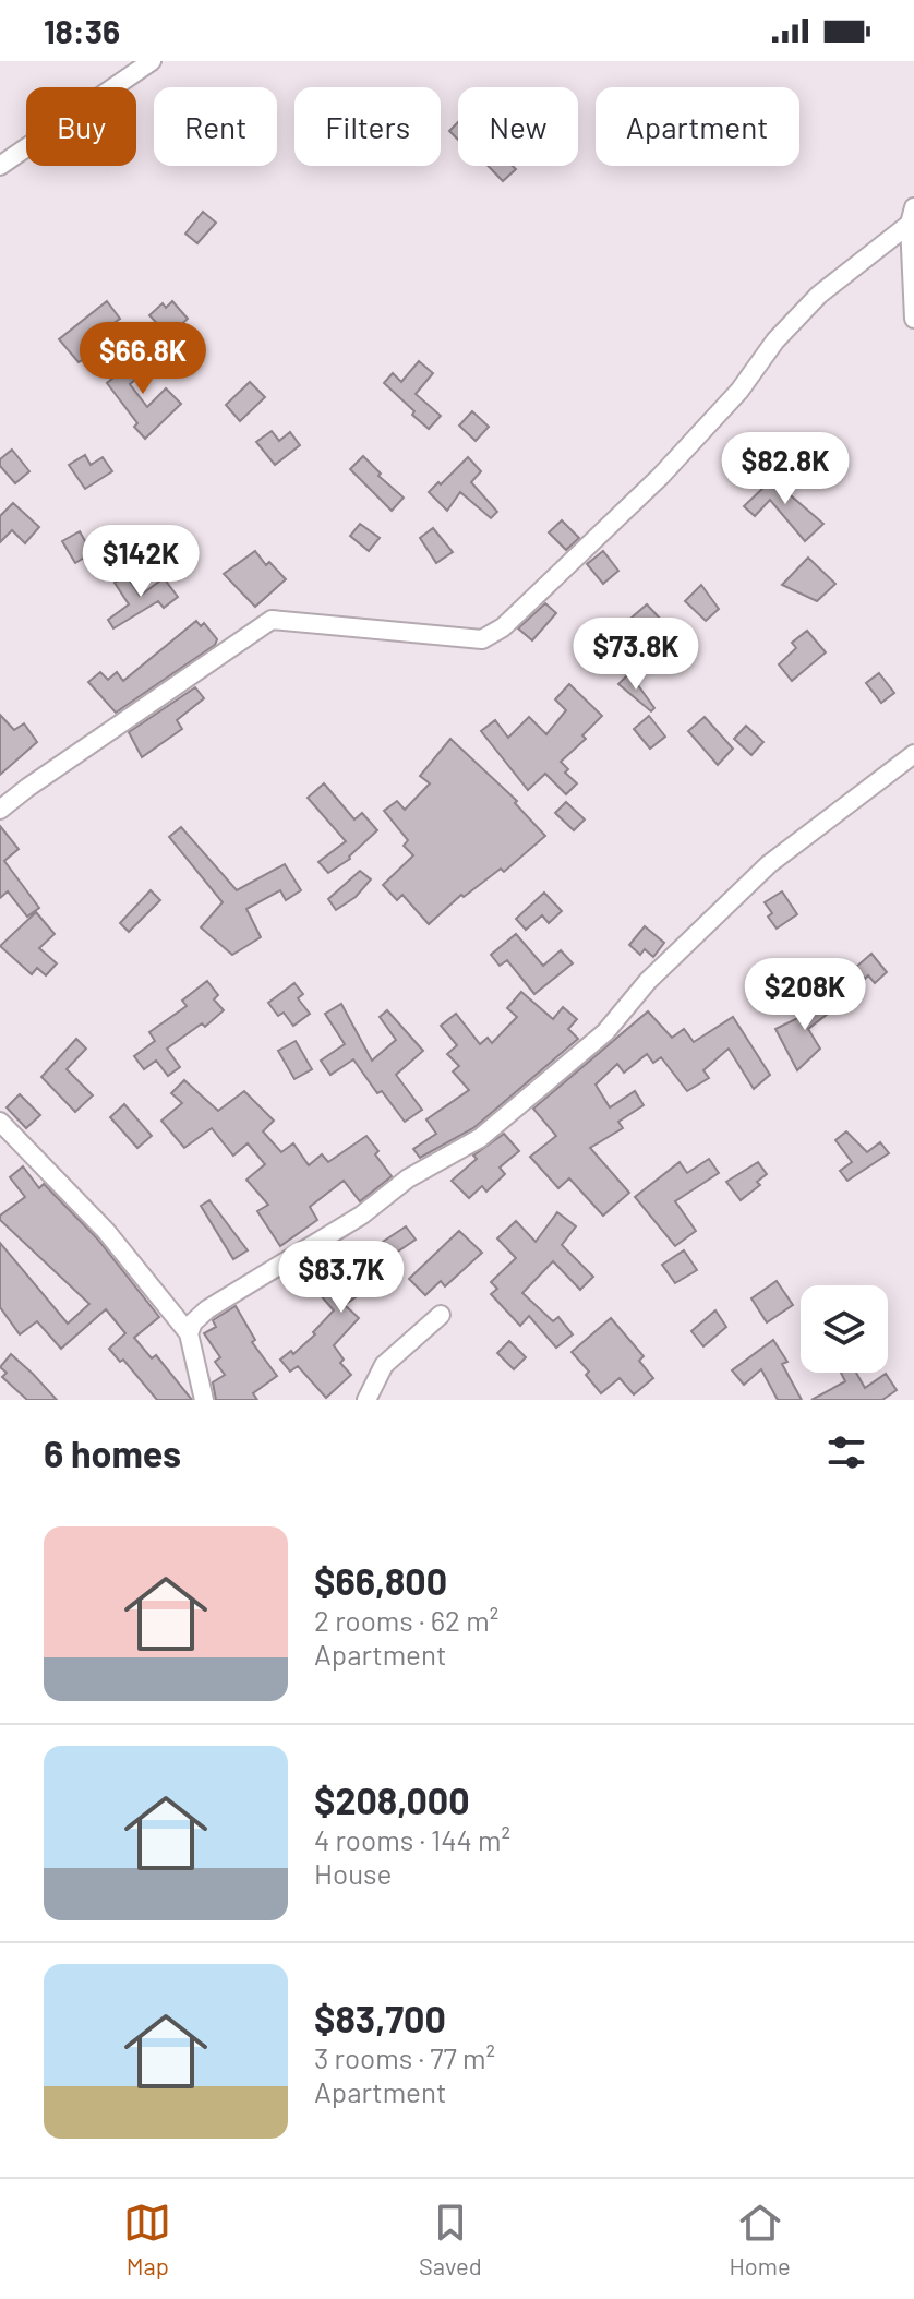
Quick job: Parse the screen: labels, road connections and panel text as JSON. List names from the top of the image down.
{
  "page": {
    "status": "18:36",
    "chip": [
      "Buy",
      "Rent",
      "Filters",
      "New",
      "Apartment"
    ],
    "price": [
      "$66.8K",
      "$82.8K",
      "$142K",
      "$73.8K",
      "$208K",
      "$83.7K"
    ],
    "heading": "6 homes",
    "list": [
      {
        "name": "$66,800",
        "note": "2 rooms · 62 m² · Apartment"
      },
      {
        "name": "$208,000",
        "note": "4 rooms · 144 m² · House"
      },
      {
        "name": "$83,700",
        "note": "3 rooms · 77 m² · Apartment"
      }
    ],
    "tabs": ["Map", "Saved", "Home"]
  }
}
